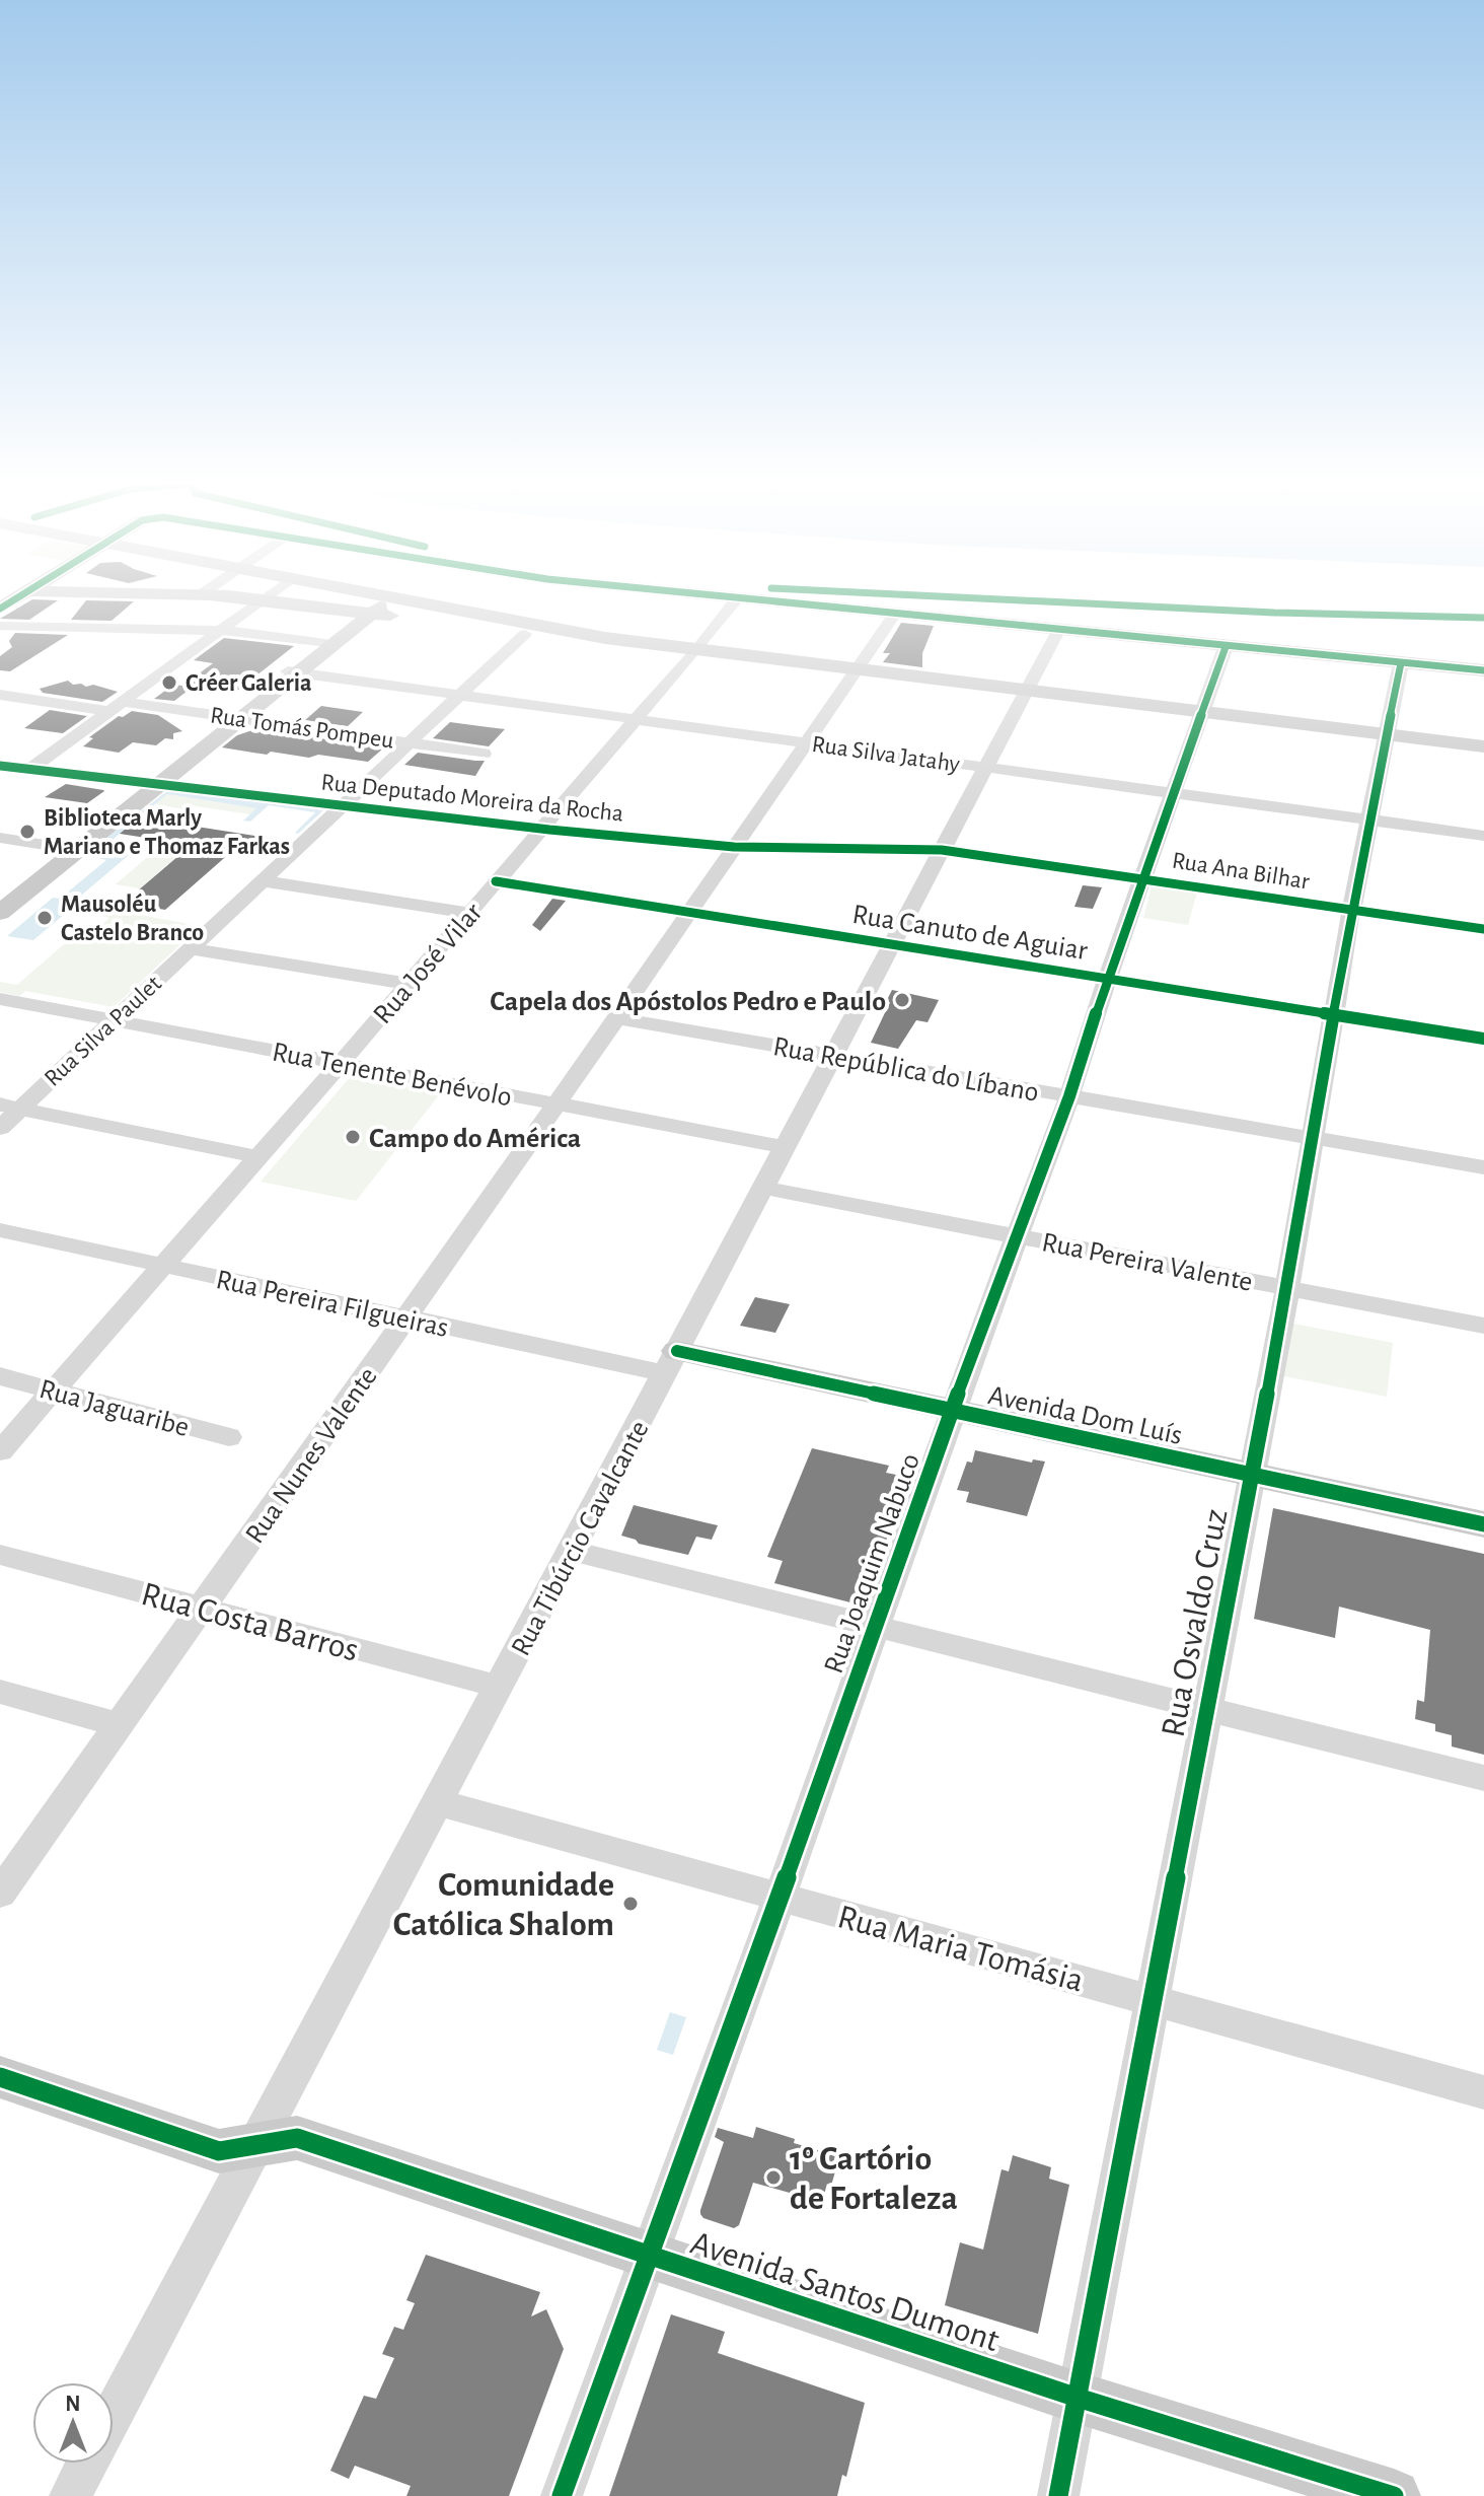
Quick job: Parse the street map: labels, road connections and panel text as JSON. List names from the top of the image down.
{
  "streets": {
    "main road": ["Avenida Dom Luís", "Avenida Santos Dumont"],
    "street": [
      "Rua Tomás Pompeu",
      "Rua Silva Jatahy",
      "Rua Deputado Moreira da Rocha",
      "Rua Ana Bilhar",
      "Rua Canuto de Aguiar",
      "Rua José Vilar",
      "Rua Silva Paulet",
      "Rua República do Líbano",
      "Rua Tenente Benévolo",
      "Rua Pereira Valente",
      "Rua Pereira Filgueiras",
      "Rua Jaguaribe",
      "Rua Nunes Valente",
      "Rua Tibúrcio Cavalcante",
      "Rua Joaquim Nabuco",
      "Rua Costa Barros",
      "Rua Osvaldo Cruz",
      "Rua Maria Tomásia"
    ]
  },
  "crossings": [
    ["Rua Tomás Pompeu", "Rua Silva Paulet"],
    ["Rua Silva Jatahy", "Rua José Vilar"],
    ["Rua Silva Jatahy", "Rua Silva Paulet"],
    ["Rua Silva Jatahy", "Rua Nunes Valente"],
    ["Rua Silva Jatahy", "Rua Tibúrcio Cavalcante"],
    ["Rua Silva Jatahy", "Rua Joaquim Nabuco"],
    ["Rua Silva Jatahy", "Rua Osvaldo Cruz"],
    ["Rua Deputado Moreira da Rocha", "Rua Ana Bilhar"],
    ["Rua Deputado Moreira da Rocha", "Rua José Vilar"],
    ["Rua Deputado Moreira da Rocha", "Rua Silva Paulet"],
    ["Rua Deputado Moreira da Rocha", "Rua Nunes Valente"],
    ["Rua Deputado Moreira da Rocha", "Rua Tibúrcio Cavalcante"],
    ["Rua Ana Bilhar", "Rua Tibúrcio Cavalcante"],
    ["Rua Ana Bilhar", "Rua Joaquim Nabuco"],
    ["Rua Ana Bilhar", "Rua Osvaldo Cruz"],
    ["Rua Canuto de Aguiar", "Rua José Vilar"],
    ["Rua Canuto de Aguiar", "Rua Nunes Valente"],
    ["Rua Canuto de Aguiar", "Rua Tibúrcio Cavalcante"],
    ["Rua Canuto de Aguiar", "Rua Joaquim Nabuco"],
    ["Rua Canuto de Aguiar", "Rua Osvaldo Cruz"],
    ["Rua José Vilar", "Rua Tenente Benévolo"],
    ["Rua José Vilar", "Rua Pereira Filgueiras"],
    ["Rua José Vilar", "Rua Jaguaribe"],
    ["Rua Silva Paulet", "Rua Tenente Benévolo"],
    ["Rua República do Líbano", "Rua Nunes Valente"],
    ["Rua República do Líbano", "Rua Tibúrcio Cavalcante"],
    ["Rua República do Líbano", "Rua Joaquim Nabuco"],
    ["Rua República do Líbano", "Rua Osvaldo Cruz"],
    ["Rua Tenente Benévolo", "Rua Nunes Valente"],
    ["Rua Tenente Benévolo", "Rua Tibúrcio Cavalcante"],
    ["Rua Pereira Valente", "Rua Tibúrcio Cavalcante"],
    ["Rua Pereira Valente", "Rua Joaquim Nabuco"],
    ["Rua Pereira Valente", "Rua Osvaldo Cruz"],
    ["Rua Pereira Filgueiras", "Avenida Dom Luís"],
    ["Rua Pereira Filgueiras", "Rua Nunes Valente"],
    ["Rua Pereira Filgueiras", "Rua Tibúrcio Cavalcante"],
    ["Avenida Dom Luís", "Rua Tibúrcio Cavalcante"],
    ["Avenida Dom Luís", "Rua Joaquim Nabuco"],
    ["Avenida Dom Luís", "Rua Osvaldo Cruz"],
    ["Rua Nunes Valente", "Rua Costa Barros"],
    ["Rua Tibúrcio Cavalcante", "Rua Costa Barros"],
    ["Rua Tibúrcio Cavalcante", "Rua Maria Tomásia"],
    ["Rua Tibúrcio Cavalcante", "Avenida Santos Dumont"],
    ["Rua Joaquim Nabuco", "Rua Maria Tomásia"],
    ["Rua Joaquim Nabuco", "Avenida Santos Dumont"],
    ["Rua Osvaldo Cruz", "Rua Maria Tomásia"],
    ["Rua Osvaldo Cruz", "Avenida Santos Dumont"]
  ],
  "places": [
    "Créer Galeria",
    "Biblioteca Marly Mariano e Thomaz Farkas",
    "Mausoléu Castelo Branco",
    "Capela dos Apóstolos Pedro e Paulo",
    "Campo do América",
    "Comunidade Católica Shalom",
    "1º Cartório de Fortaleza"
  ],
  "north": "top"
}
